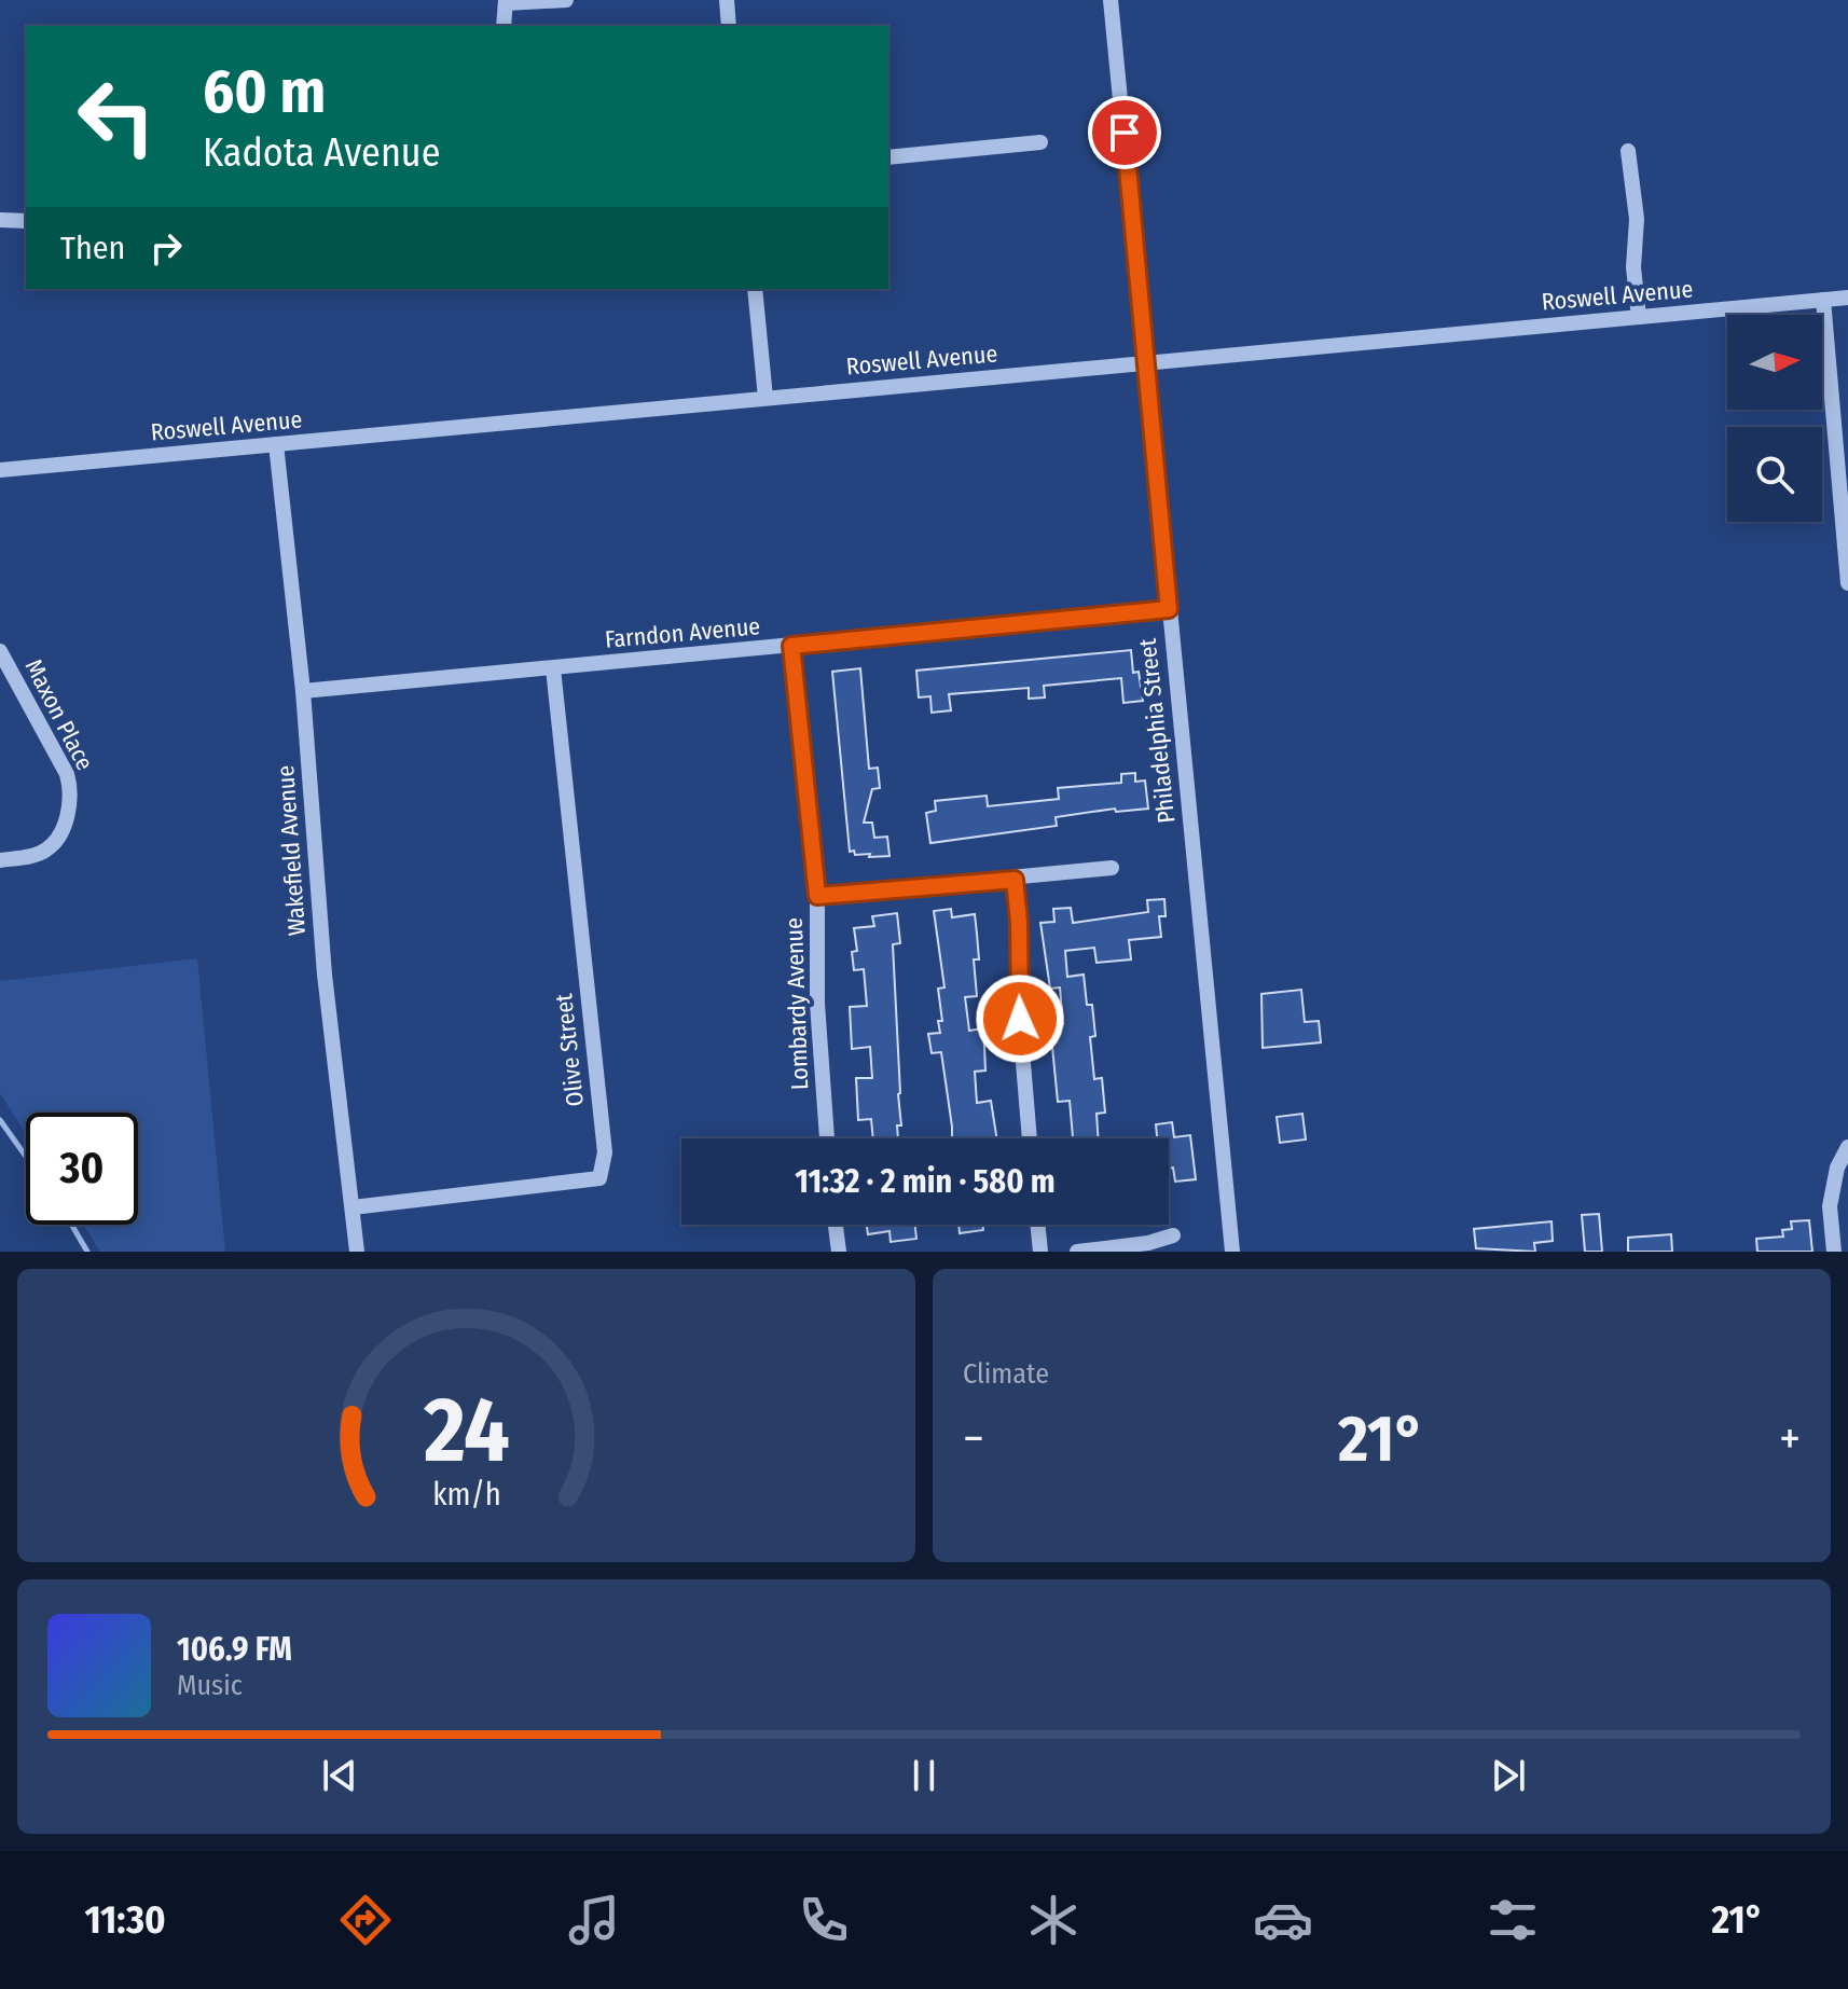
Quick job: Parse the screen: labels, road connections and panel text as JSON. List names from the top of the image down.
{
  "streets": {
    "street": [
      "Roswell Avenue",
      "Farndon Avenue",
      "Maxon Place",
      "Philadelphia Street",
      "Wakefield Avenue",
      "Lombardy Avenue",
      "Olive Street"
    ]
  },
  "crossings": [
    ["Roswell Avenue", "Philadelphia Street"],
    ["Roswell Avenue", "Wakefield Avenue"],
    ["Farndon Avenue", "Philadelphia Street"],
    ["Farndon Avenue", "Wakefield Avenue"],
    ["Farndon Avenue", "Lombardy Avenue"],
    ["Farndon Avenue", "Olive Street"],
    ["Wakefield Avenue", "Olive Street"]
  ],
  "north": "right",
  "page": {
    "turn": ["60 m", "Kadota Avenue"],
    "then": "Then",
    "limit": "30",
    "trip": "11:32 · 2 min · 580 m",
    "tile": "Climate",
    "heat": ["−", "21°", "+"],
    "song": ["106.9 FM", "Music"],
    "tabs": ["11:30", "21°"],
    "gauge": ["24", "km/h"]
  }
}
